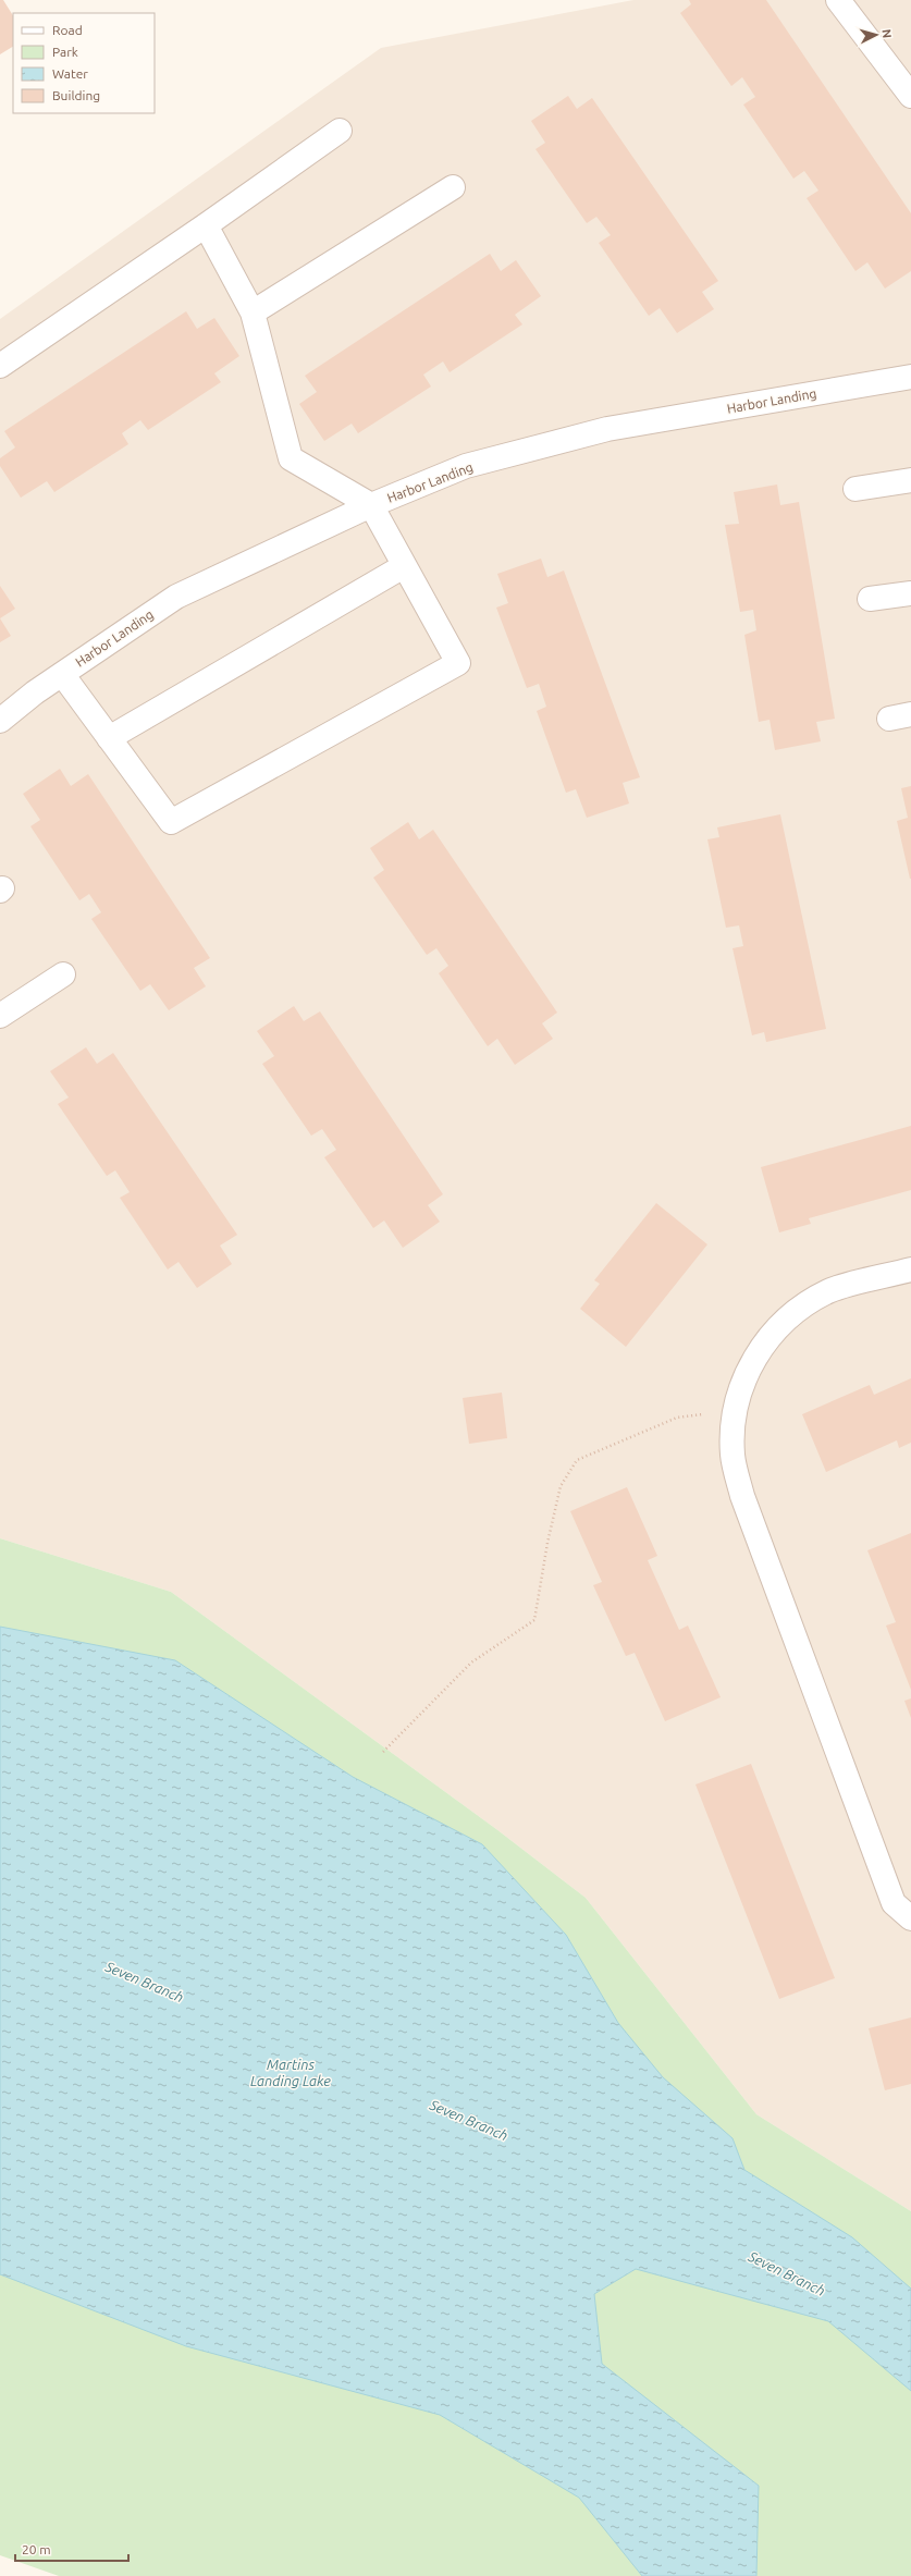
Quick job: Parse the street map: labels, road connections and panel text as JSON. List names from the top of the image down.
{
  "streets": {
    "street": ["Harbor Landing"]
  },
  "water": ["Seven Branch", "Martins Landing Lake"],
  "legend": [
    "Road",
    "Park",
    "Water",
    "Building"
  ],
  "scale_bar": "20 m",
  "north": "right"
}
